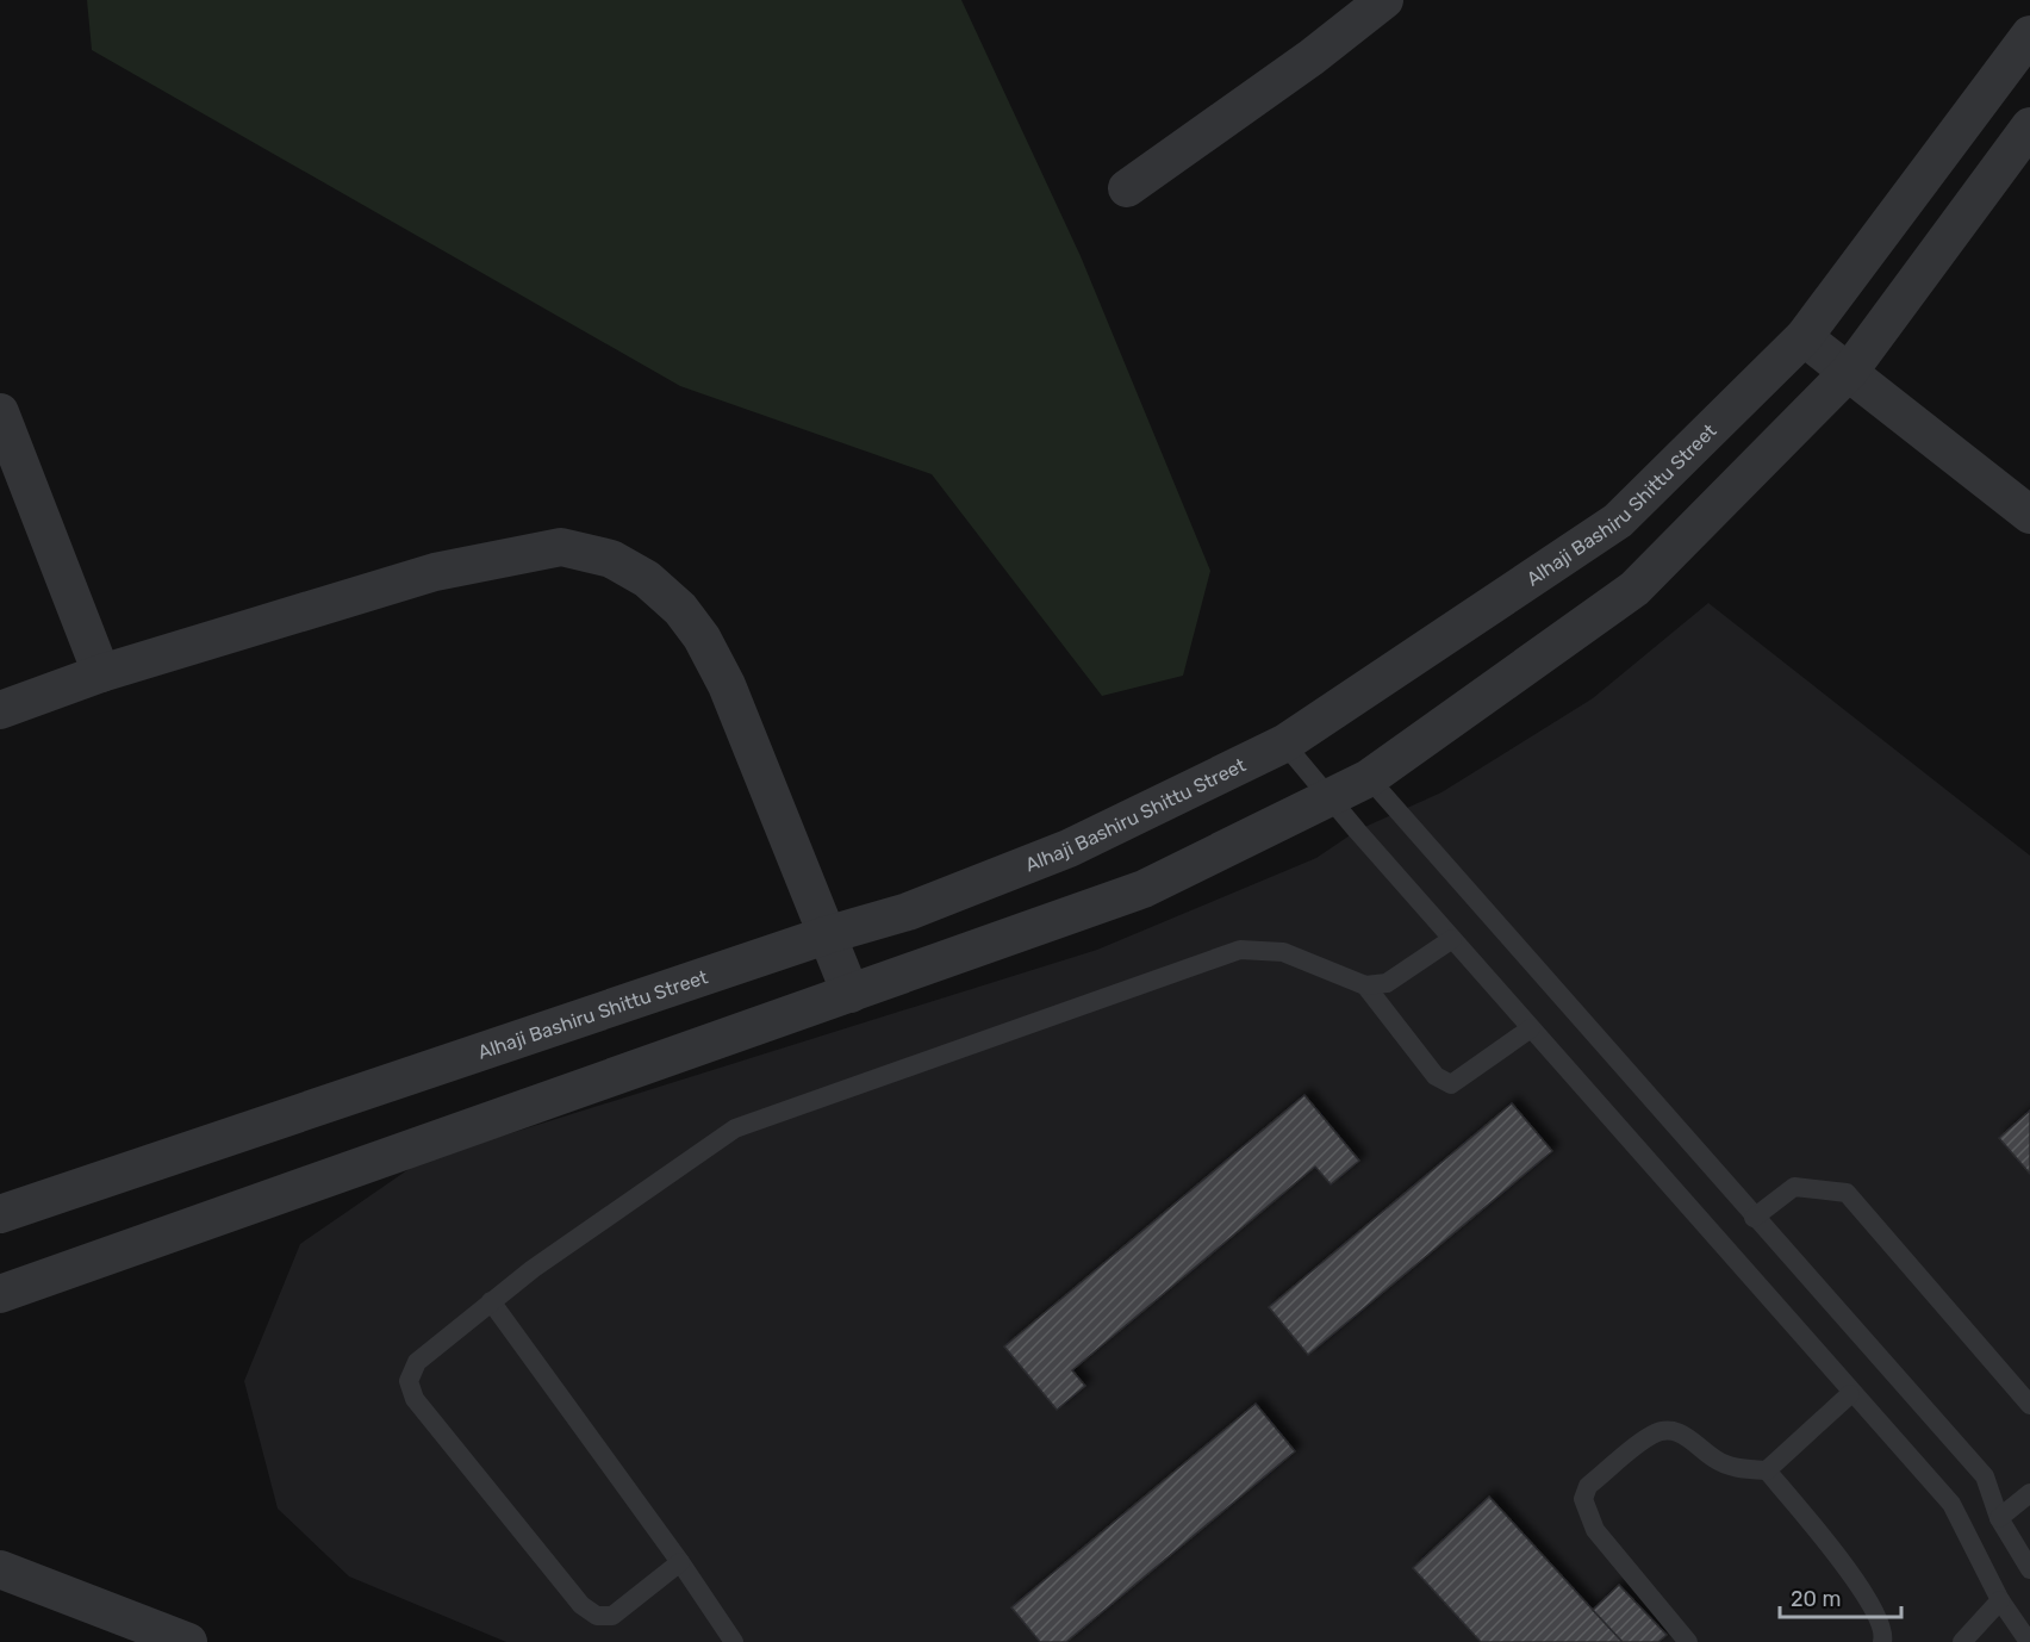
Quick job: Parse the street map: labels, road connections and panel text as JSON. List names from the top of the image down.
{
  "streets": {
    "street": ["Alhaji Bashiru Shittu Street"]
  },
  "scale_bar": "20 m"
}
